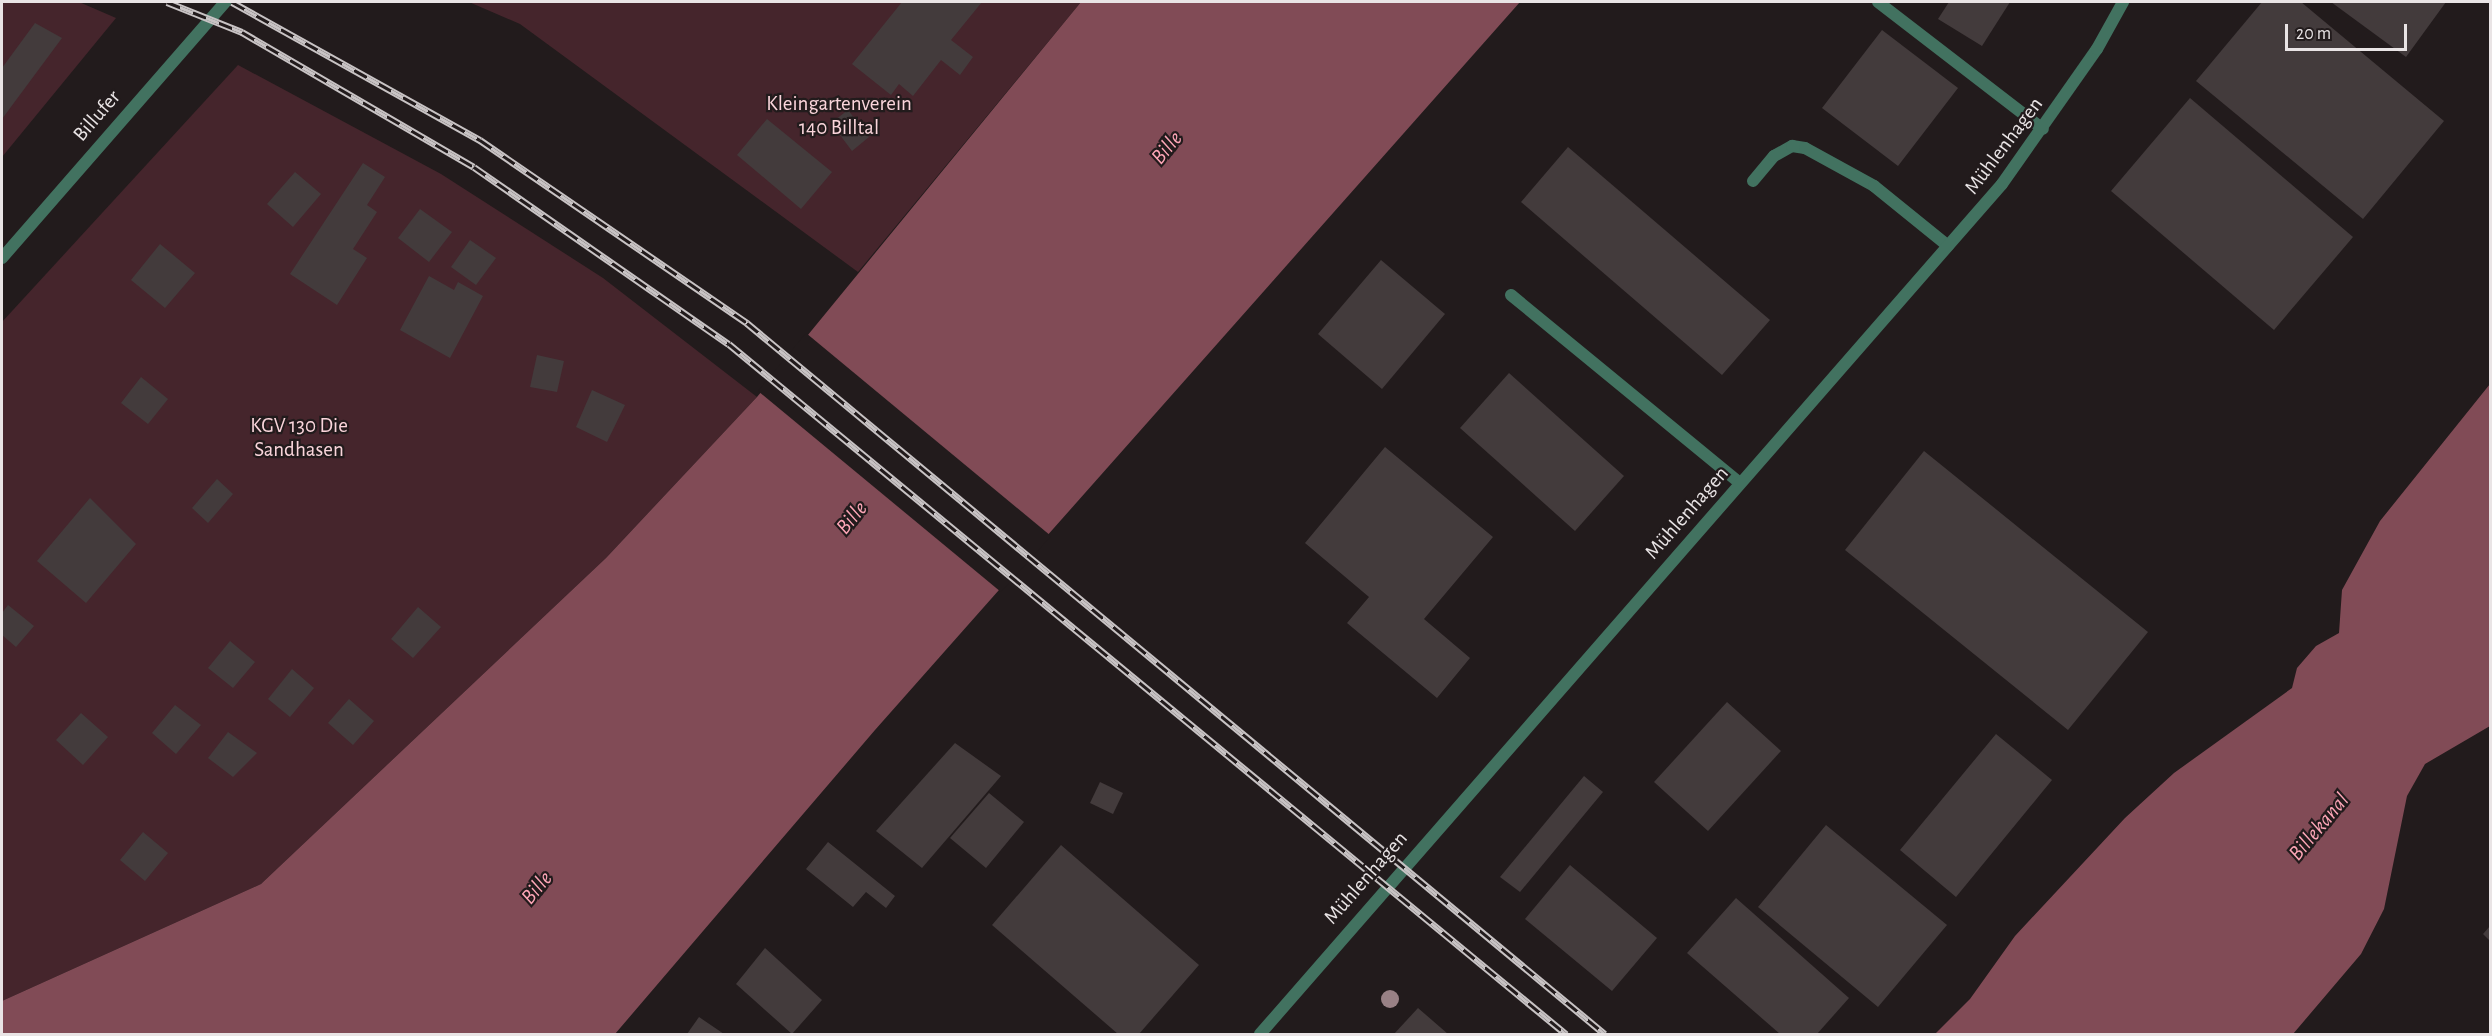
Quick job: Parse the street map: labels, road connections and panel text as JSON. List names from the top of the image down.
{
  "streets": {
    "street": ["Billufer", "Mühlenhagen"]
  },
  "water": ["Bille", "Billekanal"],
  "parks": ["Kleingartenverein 140 Billtal", "KGV 130 Die Sandhasen"],
  "scale_bar": "20 m"
}
